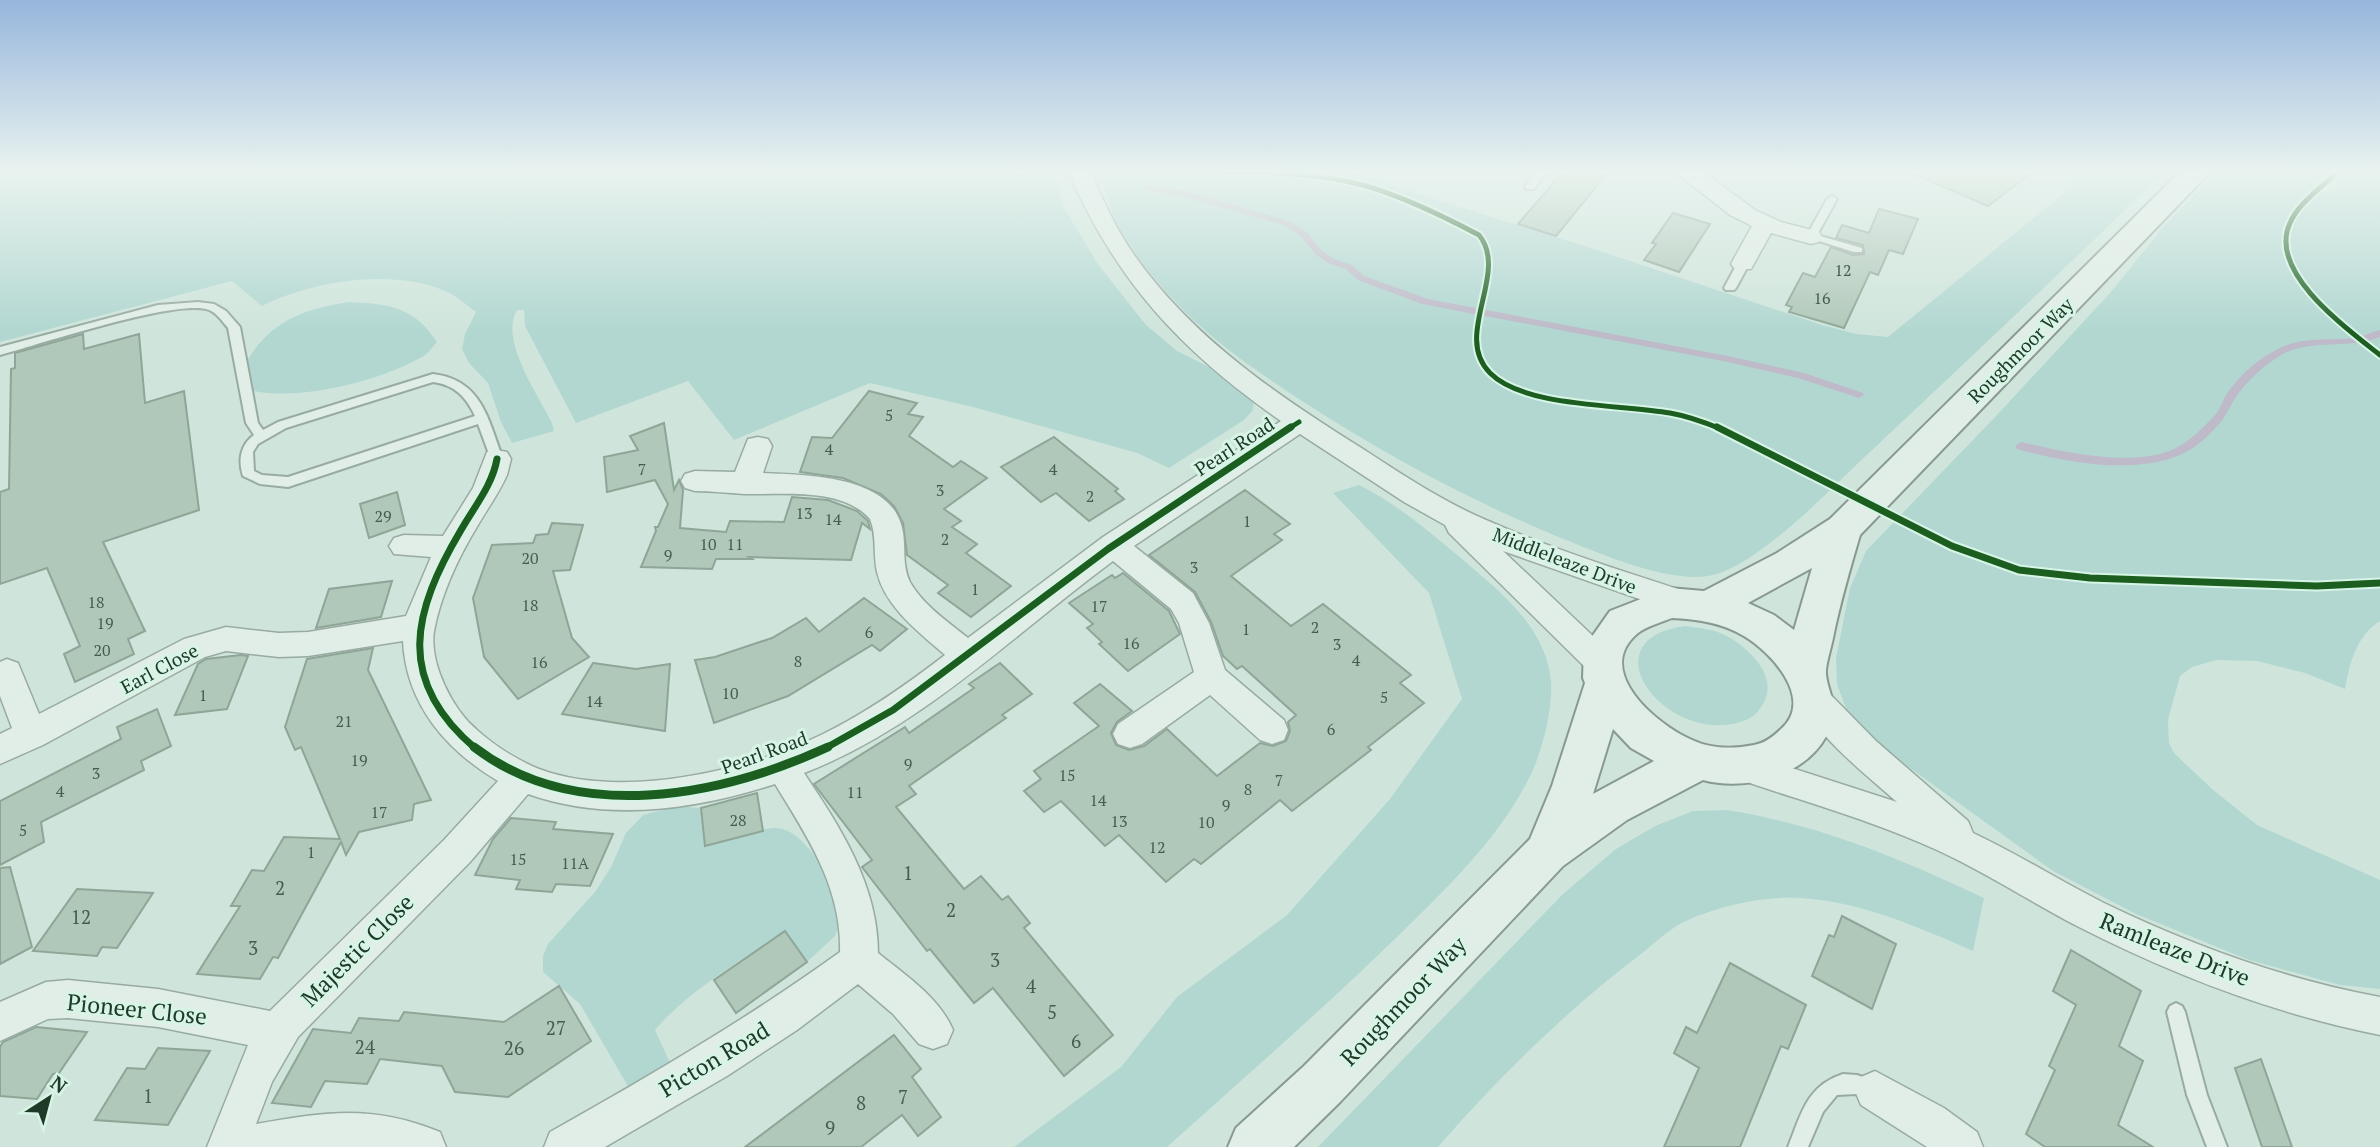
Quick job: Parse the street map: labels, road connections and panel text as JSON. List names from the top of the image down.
{
  "streets": {
    "main road": ["Roughmoor Way"],
    "street": [
      "Pearl Road",
      "Middleleaze Drive",
      "Earl Close",
      "Ramleaze Drive",
      "Majestic Close",
      "Pioneer Close",
      "Picton Road"
    ]
  },
  "crossings": [
    ["Roughmoor Way", "Middleleaze Drive"],
    ["Roughmoor Way", "Ramleaze Drive"],
    ["Pearl Road", "Middleleaze Drive"],
    ["Pearl Road", "Earl Close"],
    ["Pearl Road", "Majestic Close"],
    ["Middleleaze Drive", "Ramleaze Drive"],
    ["Majestic Close", "Pioneer Close"]
  ],
  "house_numbers": [
    "12",
    "16",
    "5",
    "4",
    "7",
    "4",
    "3",
    "2",
    "13",
    "29",
    "14",
    "1",
    "2",
    "10",
    "11",
    "9",
    "20",
    "3",
    "1",
    "18",
    "18",
    "17",
    "19",
    "2",
    "1",
    "6",
    "16",
    "3",
    "20",
    "4",
    "8",
    "16",
    "10",
    "1",
    "5",
    "14",
    "21",
    "6",
    "19",
    "9",
    "3",
    "15",
    "7",
    "8",
    "4",
    "11",
    "14",
    "9",
    "17",
    "28",
    "13",
    "10",
    "5",
    "12",
    "1",
    "15",
    "11A",
    "1",
    "2",
    "2",
    "12",
    "3",
    "3",
    "4",
    "5",
    "27",
    "6",
    "24",
    "26",
    "1",
    "7",
    "8",
    "9"
  ],
  "north": "top right"
}
